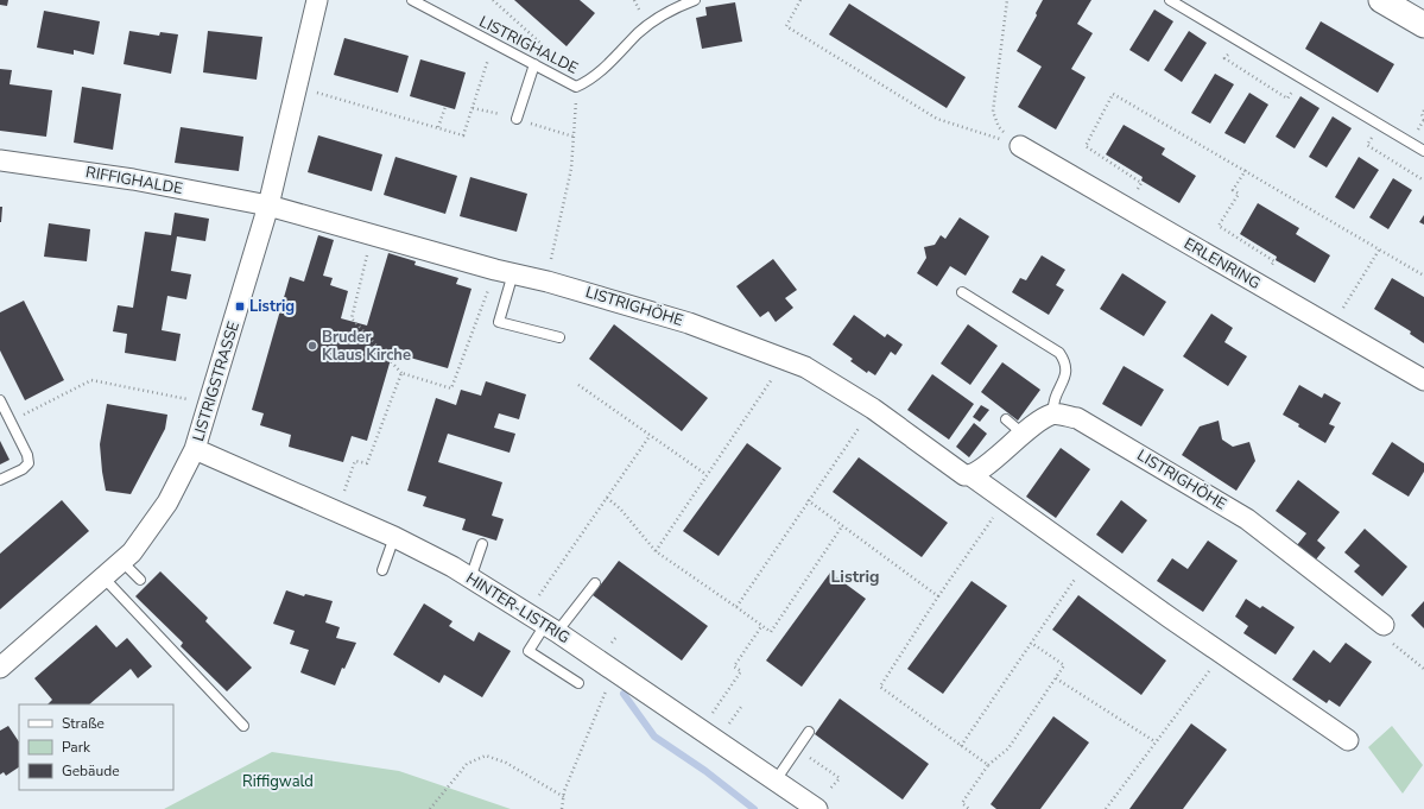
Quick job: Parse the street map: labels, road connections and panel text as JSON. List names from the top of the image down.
{
  "streets": {
    "street": [
      "RIFFIGHALDE",
      "ERLENRING",
      "LISTRIGHÖHE",
      "LISTRIGSTRASSE",
      "HINTER-LISTRIG"
    ],
    "lane": ["LISTRIGHALDE"]
  },
  "crossings": [
    ["RIFFIGHALDE", "LISTRIGHÖHE"],
    ["RIFFIGHALDE", "LISTRIGSTRASSE"],
    ["LISTRIGHÖHE", "LISTRIGSTRASSE"],
    ["LISTRIGSTRASSE", "HINTER-LISTRIG"]
  ],
  "districts": ["Listrig"],
  "parks": ["Riffigwald"],
  "places": {
    "transit": ["Listrig"],
    "other": ["Bruder Klaus Kirche"]
  },
  "legend": ["Straße", "Park", "Gebäude"]
}
